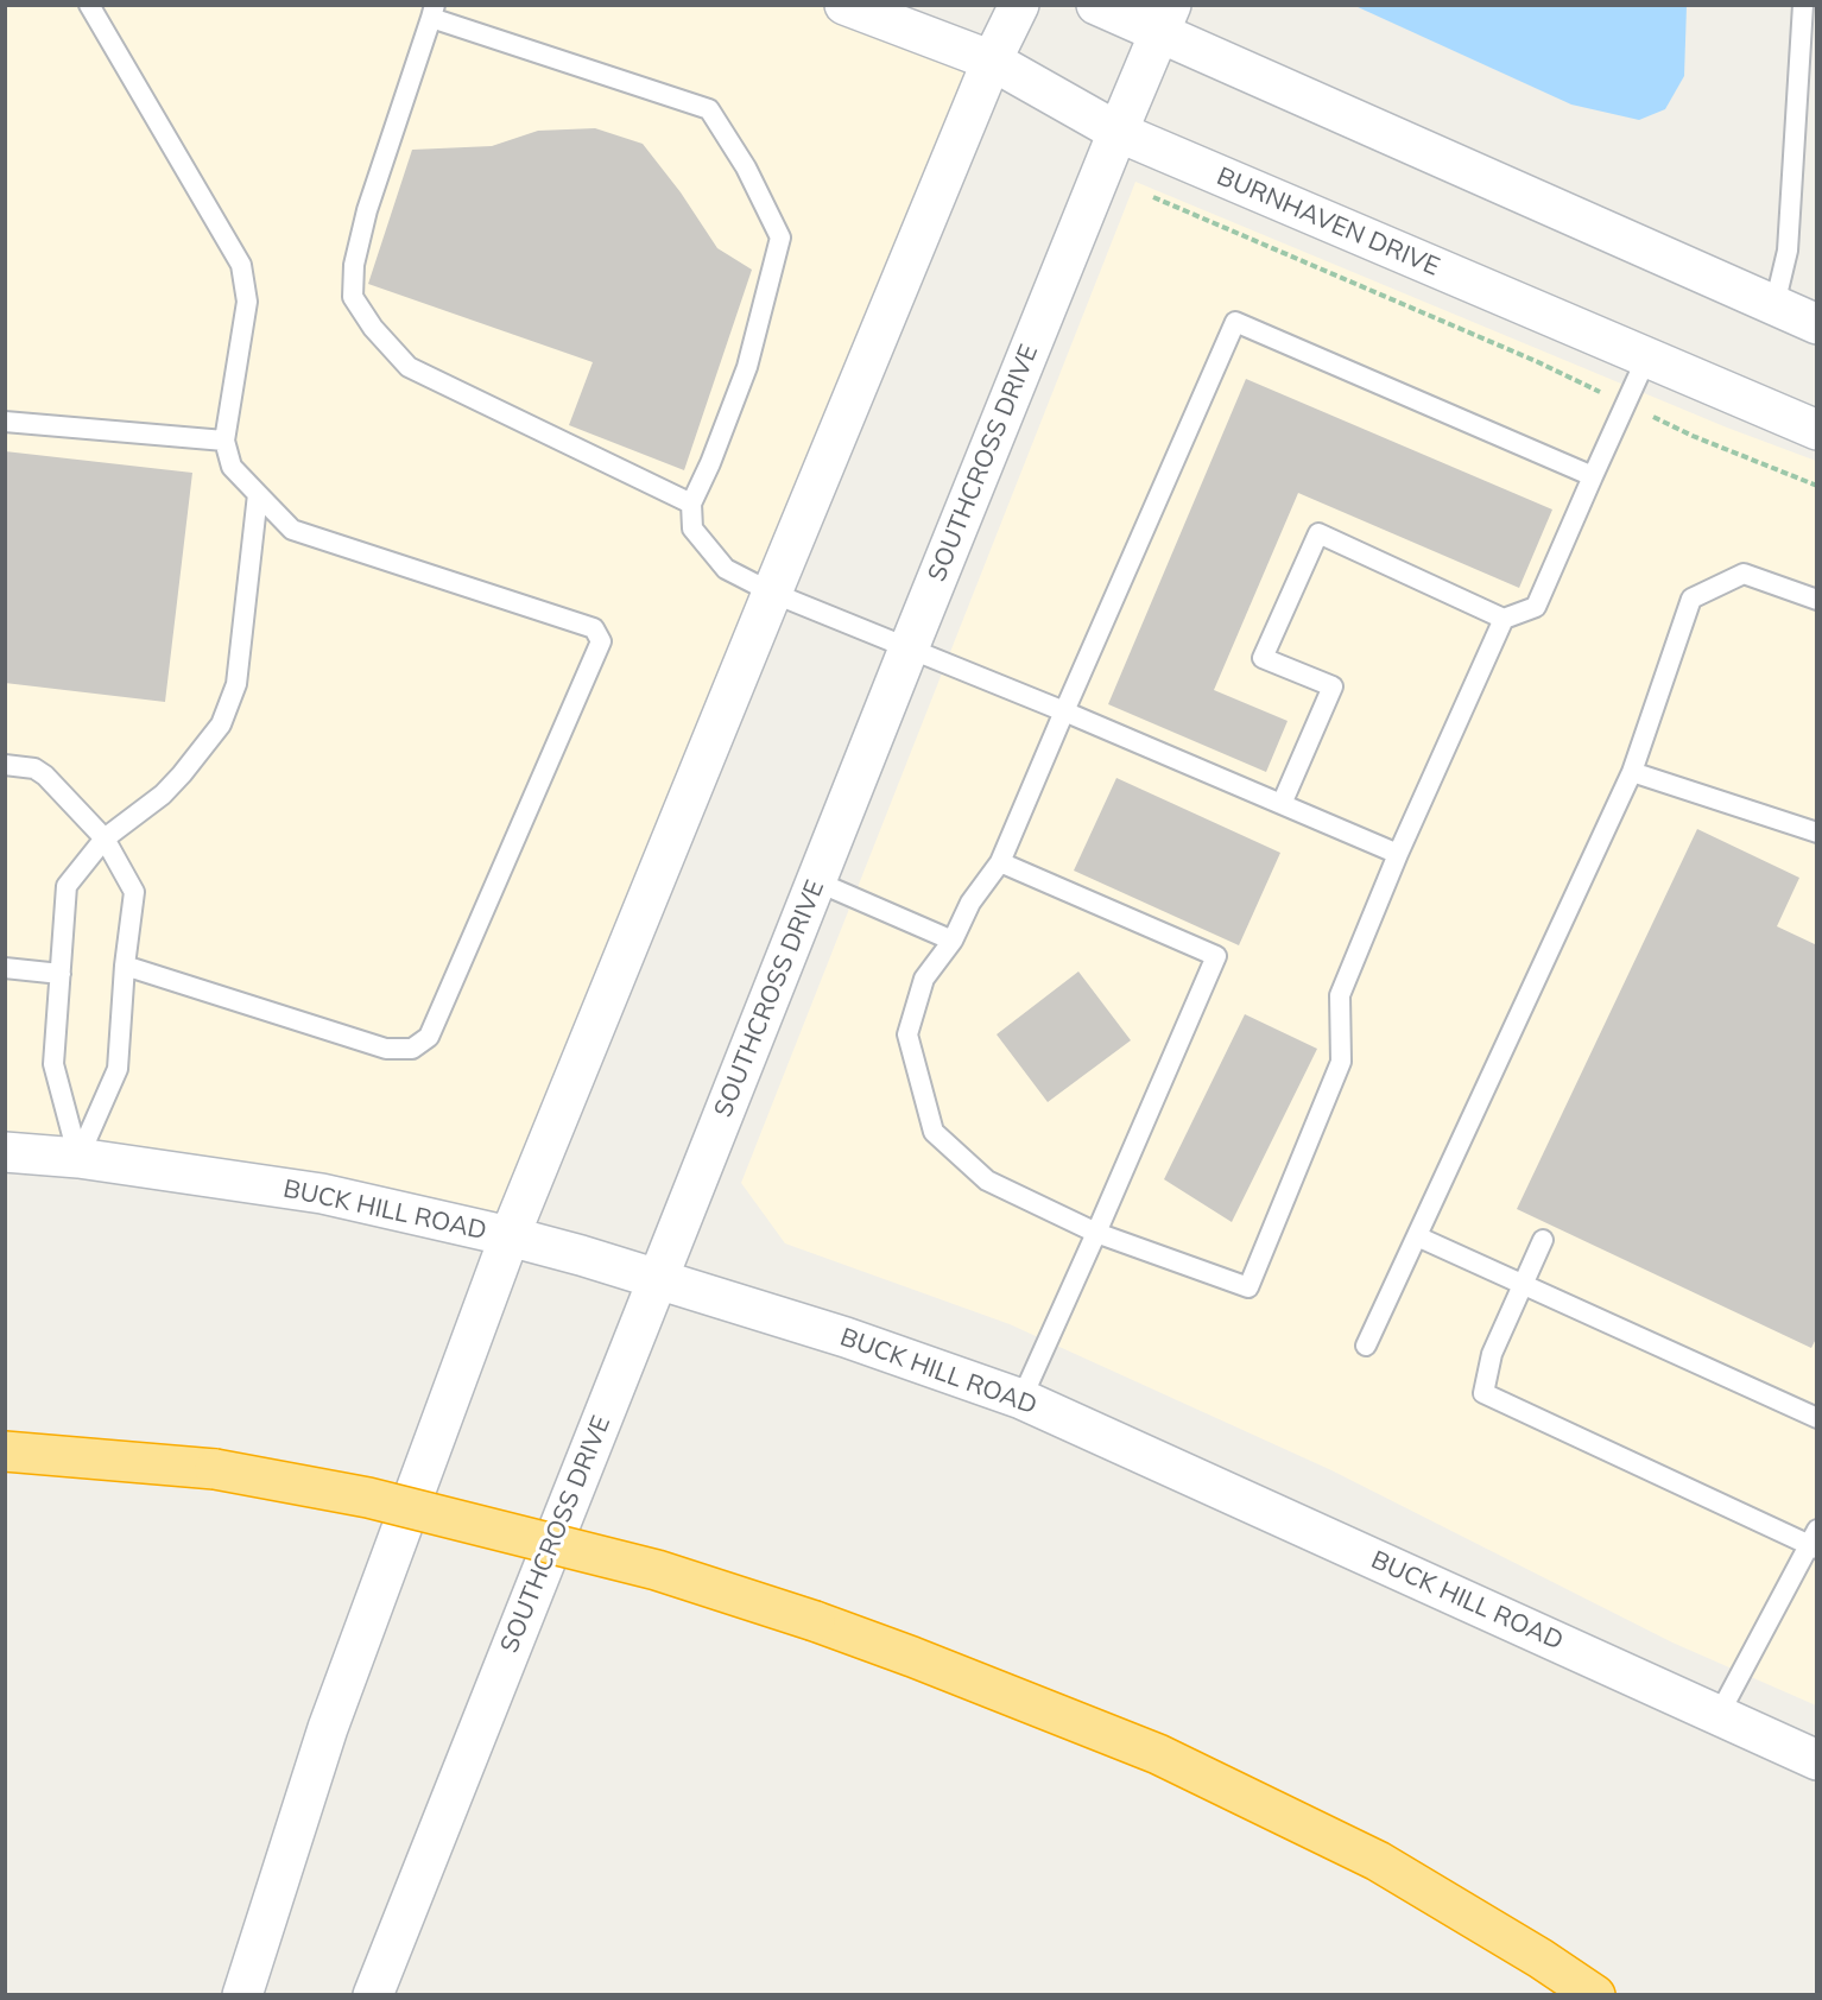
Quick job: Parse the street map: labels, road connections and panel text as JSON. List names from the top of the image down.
{
  "streets": {
    "street": ["BURNHAVEN DRIVE", "SOUTHCROSS DRIVE", "BUCK HILL ROAD"]
  },
  "crossings": [
    ["BURNHAVEN DRIVE", "SOUTHCROSS DRIVE"],
    ["SOUTHCROSS DRIVE", "BUCK HILL ROAD"]
  ]
}
